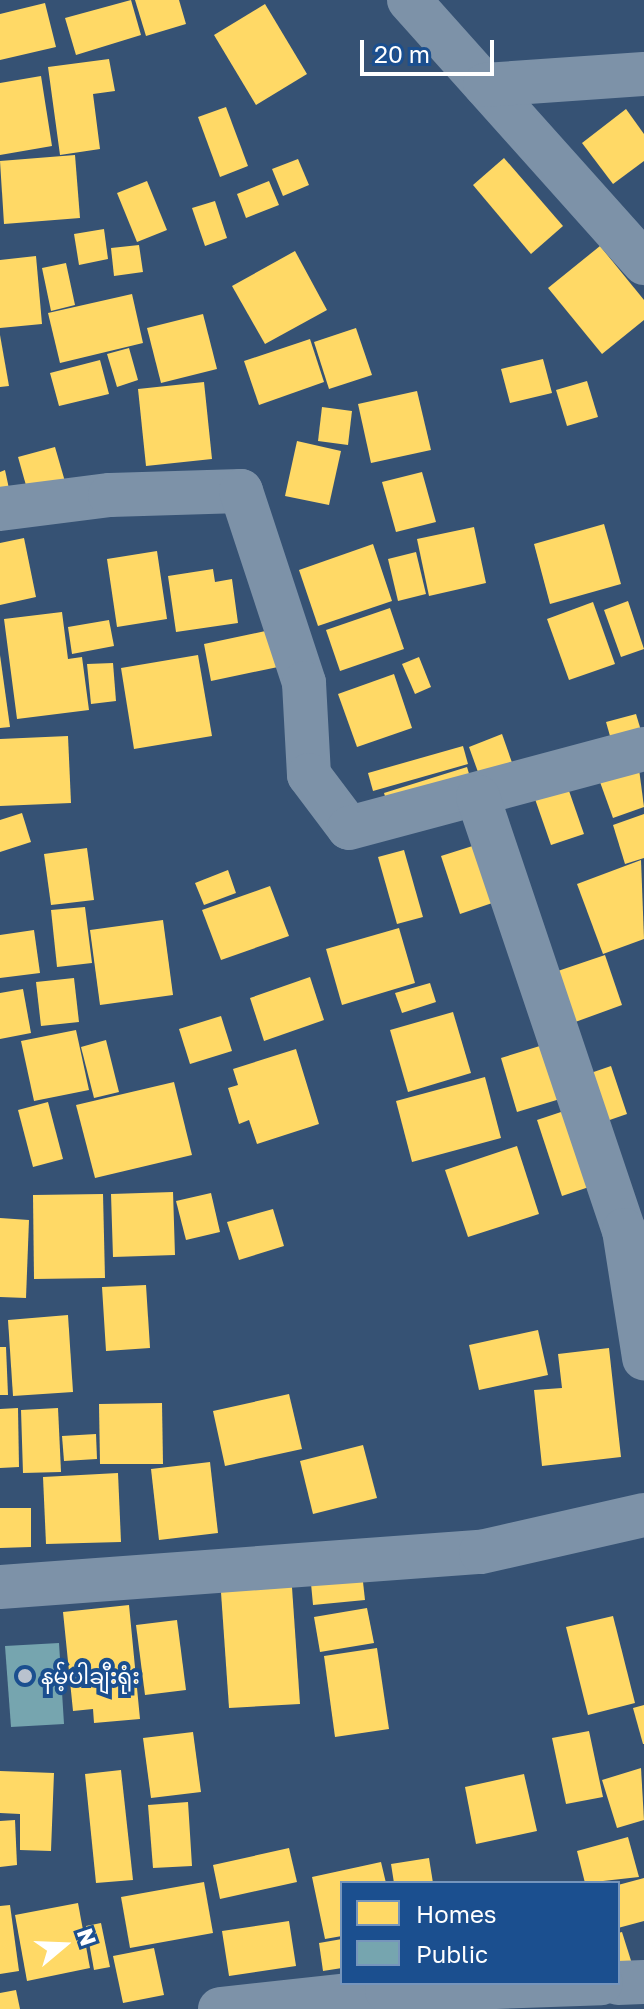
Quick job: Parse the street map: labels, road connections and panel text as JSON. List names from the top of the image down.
{
  "places": ["နမ့်ပါချီးရုံး"],
  "legend": ["Homes", "Public"],
  "scale_bar": "20 m",
  "north": "right"
}
